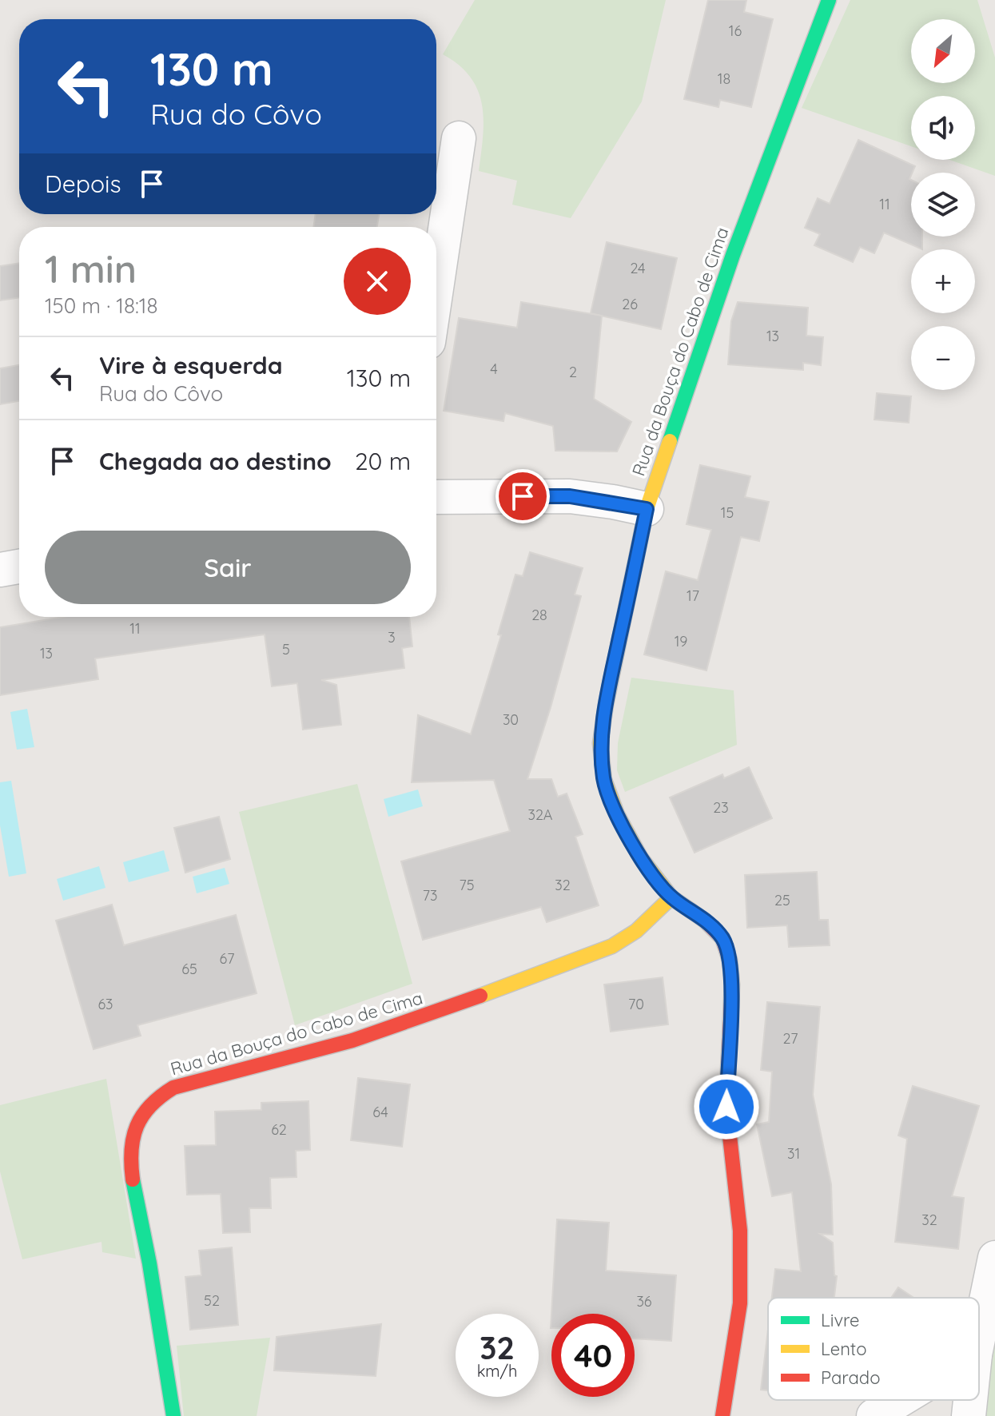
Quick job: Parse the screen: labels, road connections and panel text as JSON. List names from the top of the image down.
{
  "streets": {
    "street": ["Rua da Bouça do Cabo de Cima"]
  },
  "house_numbers": [
    "16",
    "18",
    "11",
    "24",
    "26",
    "13",
    "4",
    "2",
    "15",
    "17",
    "28",
    "11",
    "3",
    "19",
    "5",
    "13",
    "30",
    "23",
    "32A",
    "75",
    "32",
    "73",
    "25",
    "67",
    "65",
    "63",
    "70",
    "27",
    "64",
    "62",
    "31",
    "32",
    "52",
    "36"
  ],
  "legend": ["Livre", "Lento", "Parado"],
  "north": "bottom left",
  "page": {
    "map_buttons": ["+", "−"],
    "turn": ["130 m", "Rua do Côvo"],
    "then": "Depois",
    "heading": ["1 min", "150 m · 18:18"],
    "list": [
      {
        "name": "Vire à esquerda",
        "note": "Rua do Côvo",
        "value": "130 m"
      },
      {
        "name": "Chegada ao destino",
        "value": "20 m"
      }
    ],
    "buttons": "Sair",
    "speed": "32 km/h",
    "limit": "40"
  }
}
